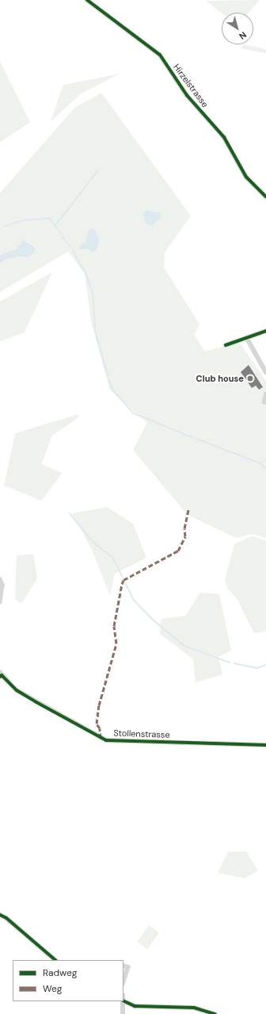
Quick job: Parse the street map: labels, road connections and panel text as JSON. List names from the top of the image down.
{
  "streets": {
    "street": ["Hirzelstrasse", "Stollenstrasse"]
  },
  "places": ["Club house"],
  "legend": ["Radweg", "Weg"],
  "north": "bottom right"
}
